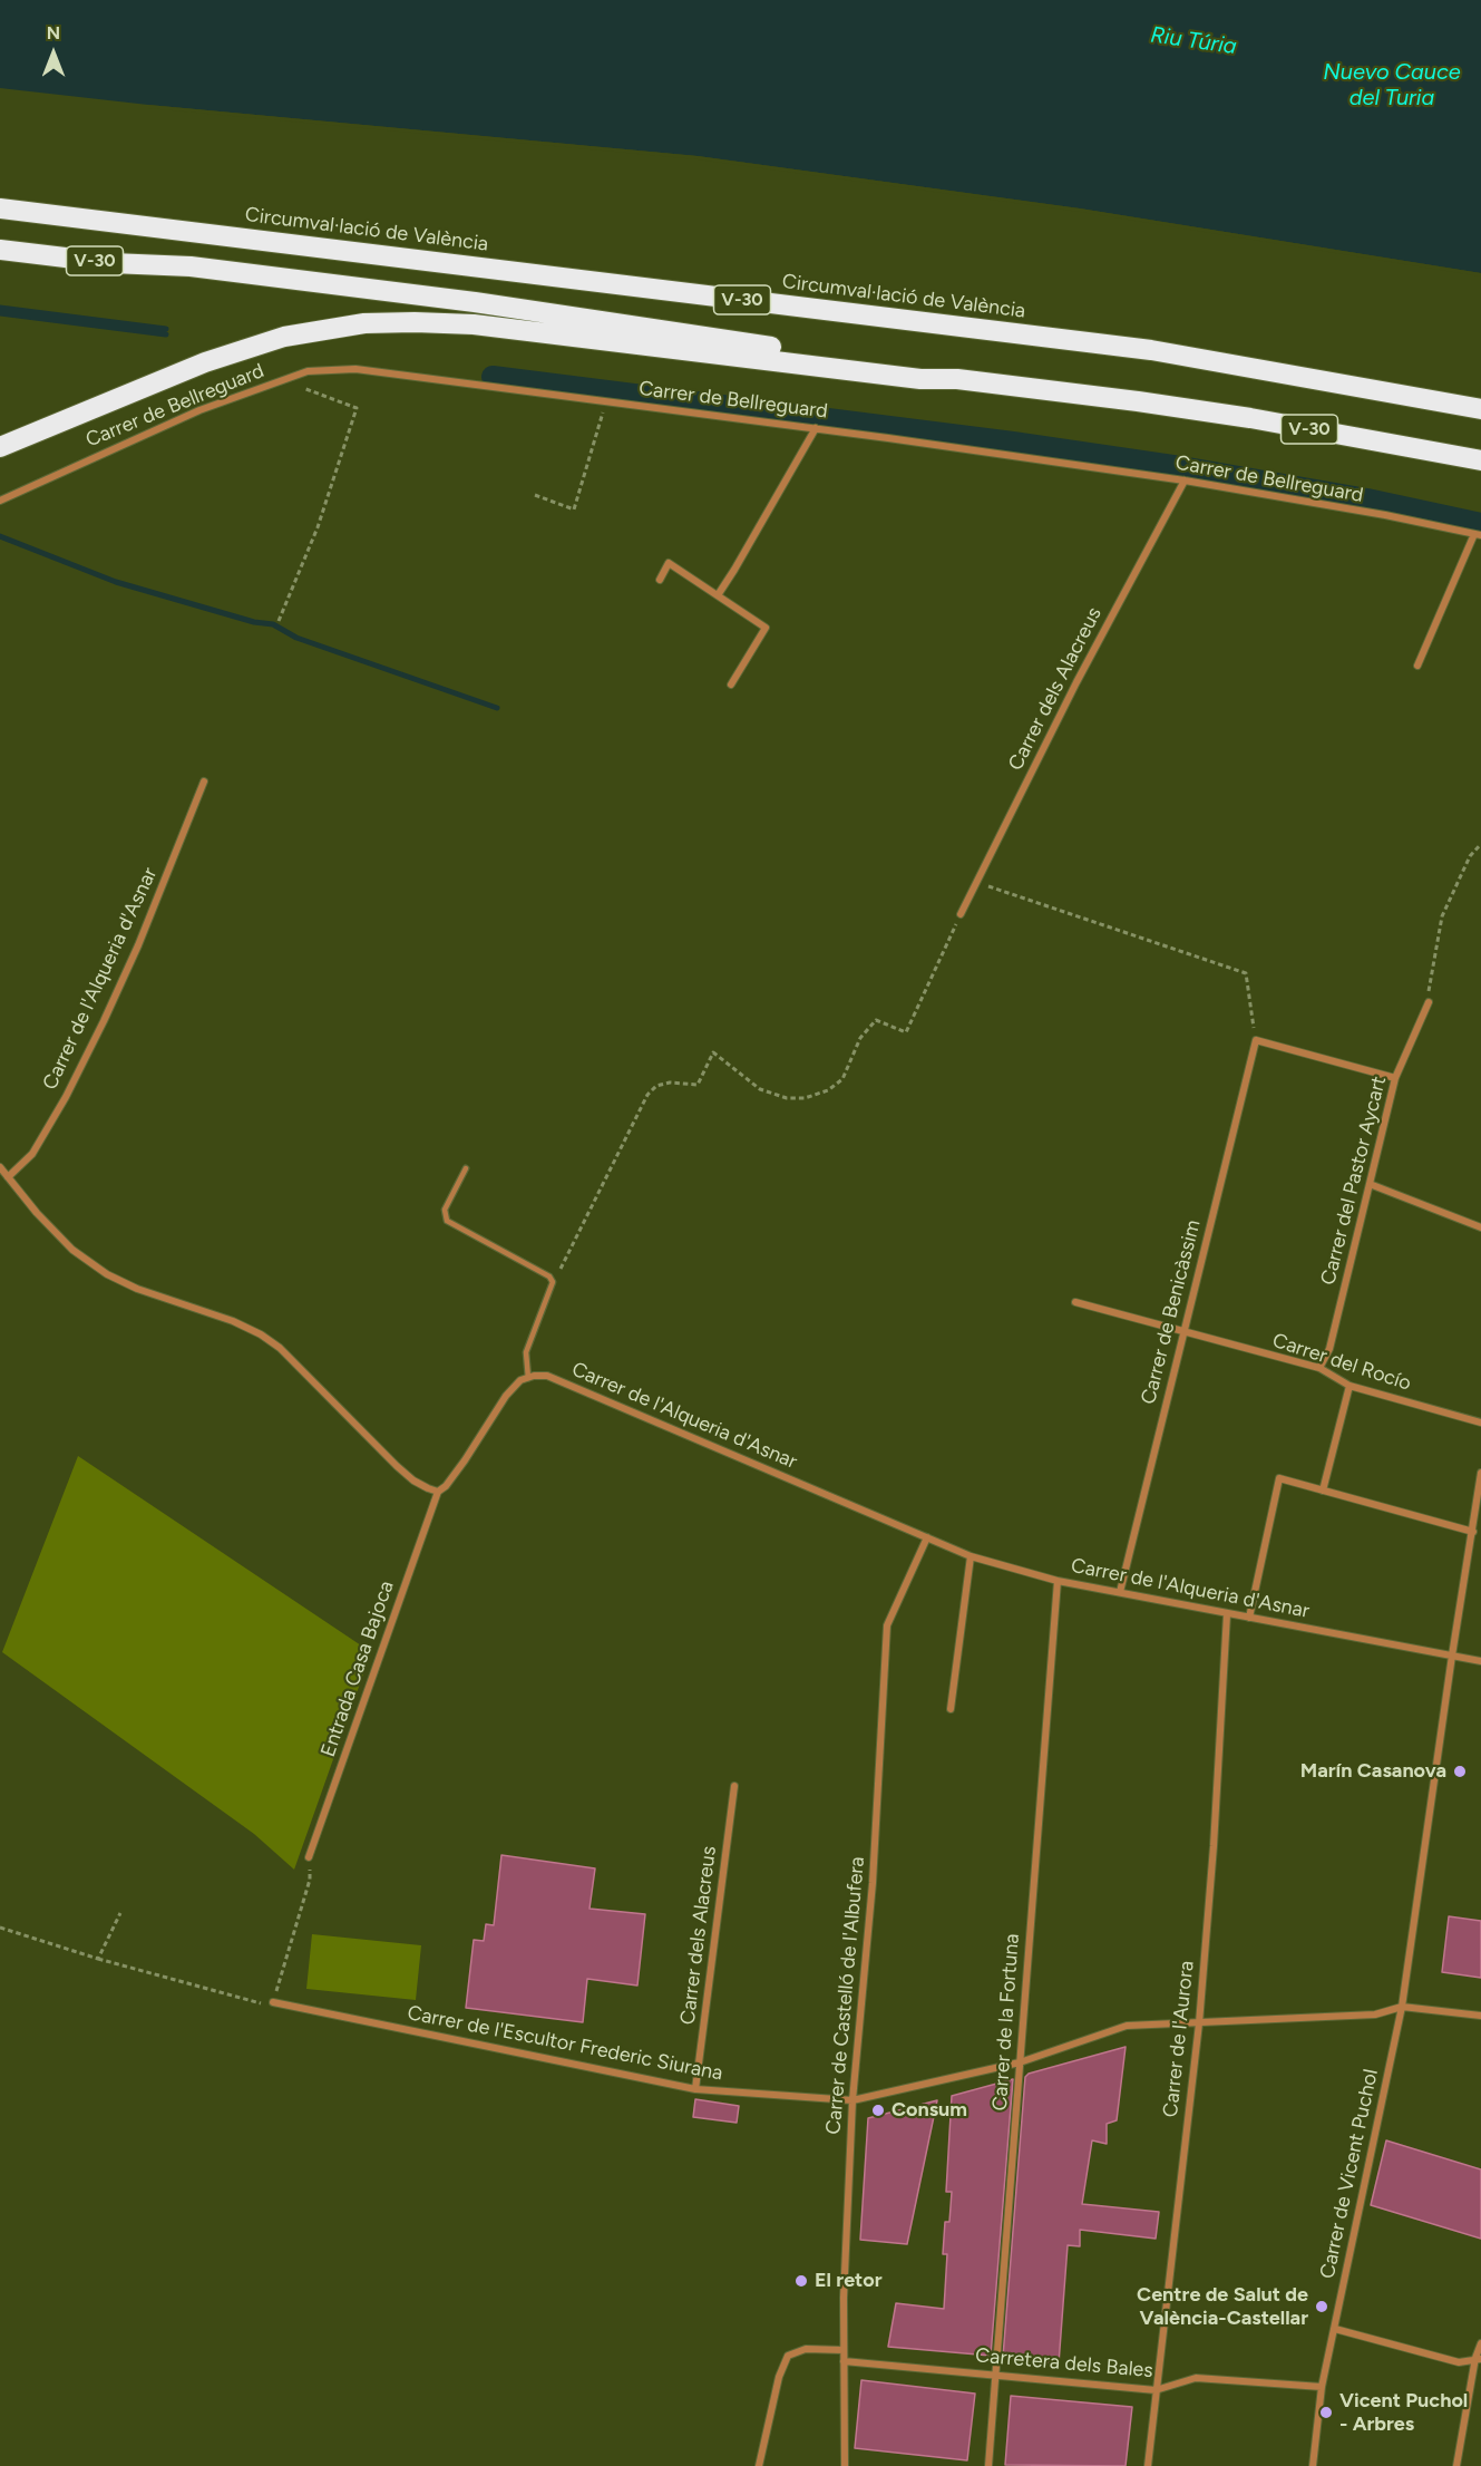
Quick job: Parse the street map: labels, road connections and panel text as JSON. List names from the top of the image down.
{
  "streets": {
    "highway": ["Circumval·lació de València", "V-30"],
    "street": [
      "Carrer de Bellreguard",
      "Carrer dels Alacreus",
      "Carrer de l'Alqueria d'Asnar",
      "Carrer del Pastor Aycart",
      "Carrer de Benicàssim",
      "Carrer del Rocío",
      "Entrada Casa Bajoca",
      "Carrer de Castelló de l'Albufera",
      "Carrer de la Fortuna",
      "Carrer de l'Aurora",
      "Carrer de l'Escultor Frederic Siurana",
      "Carrer de Vicent Puchol",
      "Carretera dels Bales"
    ]
  },
  "crossings": [
    ["Carrer de Bellreguard", "Carrer dels Alacreus"],
    ["Carrer dels Alacreus", "Carrer de l'Escultor Frederic Siurana"],
    ["Carrer de l'Alqueria d'Asnar", "Carrer de Benicàssim"],
    ["Carrer de l'Alqueria d'Asnar", "Carrer de Castelló de l'Albufera"],
    ["Carrer de l'Alqueria d'Asnar", "Carrer de la Fortuna"],
    ["Carrer de l'Alqueria d'Asnar", "Carrer de l'Aurora"],
    ["Carrer de l'Alqueria d'Asnar", "Carrer de Vicent Puchol"],
    ["Carrer del Pastor Aycart", "Carrer del Rocío"],
    ["Carrer de Benicàssim", "Carrer del Rocío"],
    ["Carrer de Castelló de l'Albufera", "Carrer de l'Escultor Frederic Siurana"],
    ["Carrer de Castelló de l'Albufera", "Carretera dels Bales"],
    ["Carrer de la Fortuna", "Carrer de l'Escultor Frederic Siurana"],
    ["Carrer de la Fortuna", "Carretera dels Bales"],
    ["Carrer de l'Aurora", "Carrer de l'Escultor Frederic Siurana"],
    ["Carrer de l'Aurora", "Carretera dels Bales"],
    ["Carrer de l'Escultor Frederic Siurana", "Carrer de Vicent Puchol"],
    ["Carrer de Vicent Puchol", "Carretera dels Bales"]
  ],
  "water": ["Riu Túria", "Nuevo Cauce del Turia"],
  "places": [
    "Marín Casanova",
    "Consum",
    "El retor",
    "Centre de Salut de València-Castellar",
    "Vicent Puchol - Arbres"
  ],
  "north": "top"
}
